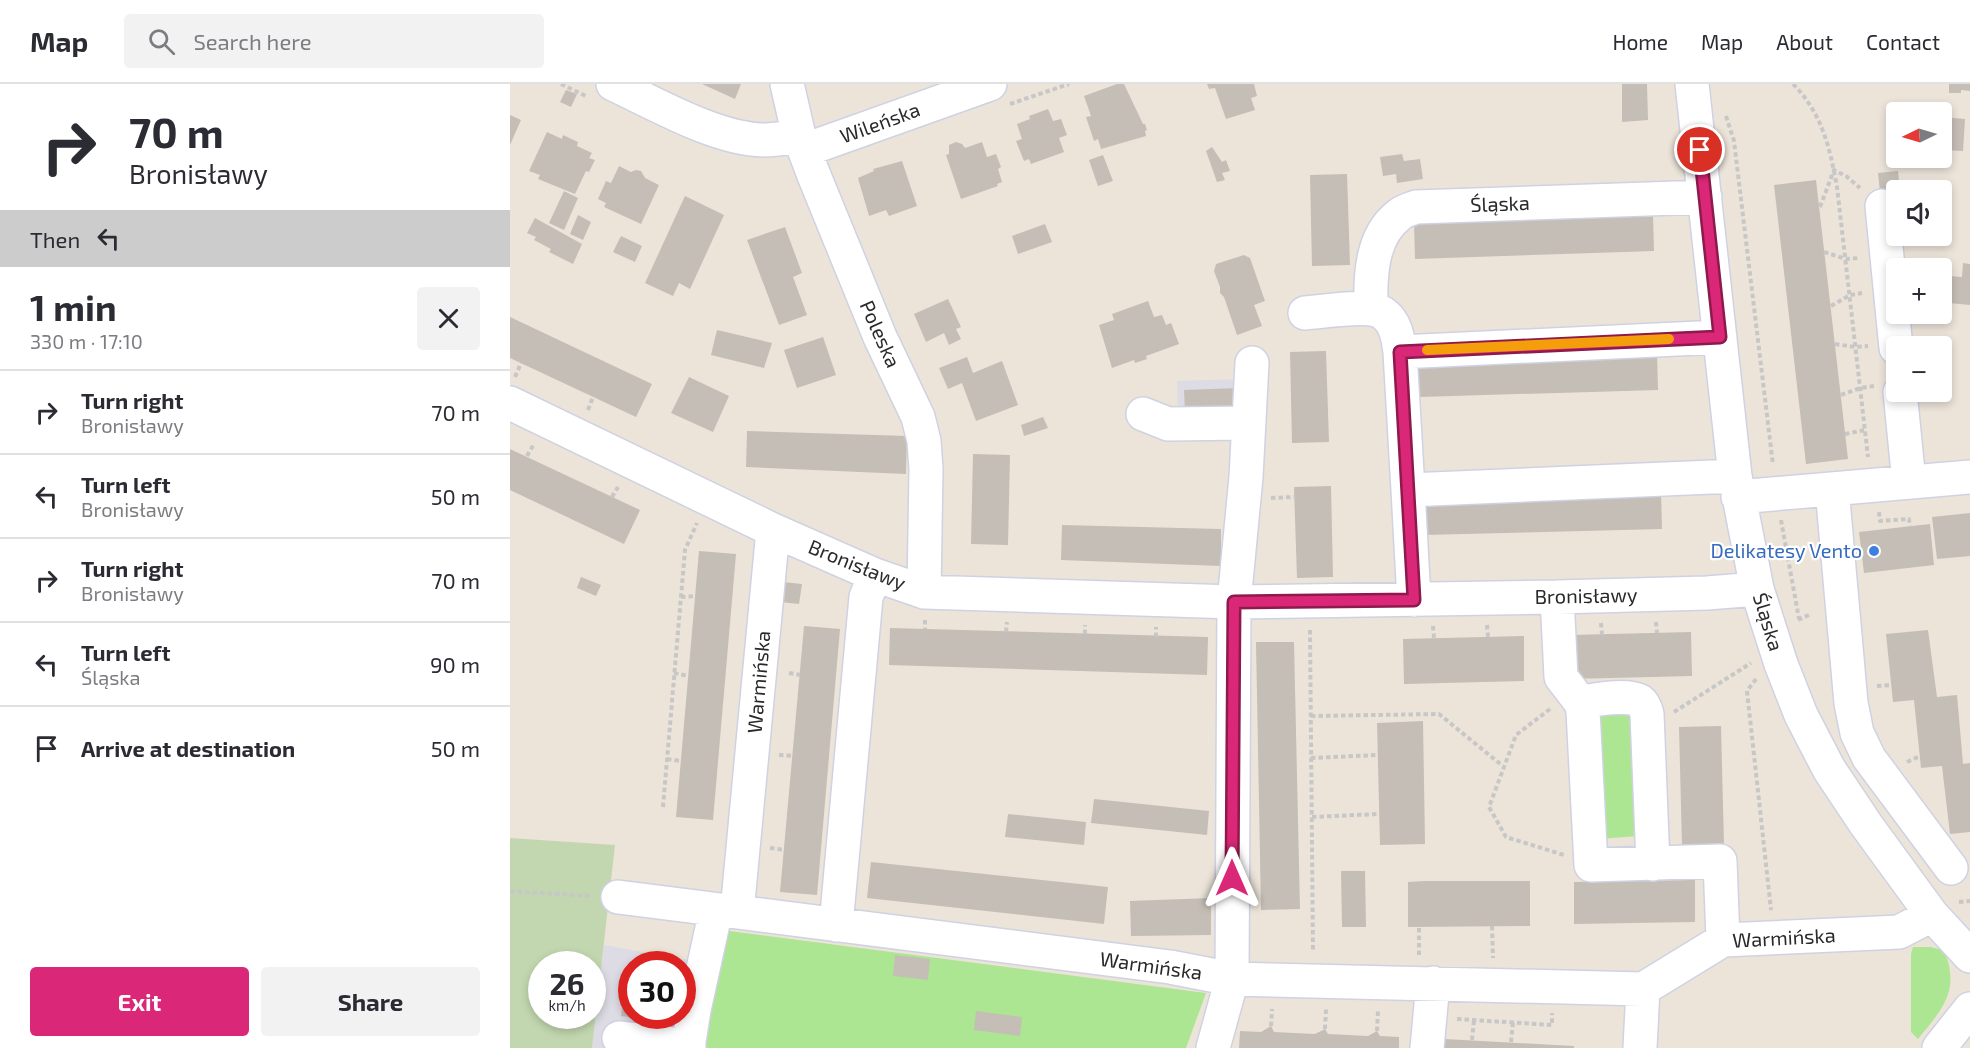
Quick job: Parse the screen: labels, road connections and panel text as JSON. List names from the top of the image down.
{
  "streets": {
    "street": [
      "Wileńska",
      "Śląska",
      "Poleska",
      "Bronisławy",
      "Warmińska"
    ]
  },
  "crossings": [
    ["Wileńska", "Poleska"],
    ["Śląska", "Bronisławy"],
    ["Śląska", "Warmińska"],
    ["Poleska", "Bronisławy"],
    ["Bronisławy", "Warmińska"]
  ],
  "places": ["Delikatesy Vento"],
  "north": "left",
  "page": {
    "header": "Map",
    "search": "Search here",
    "nav": [
      "Home",
      "Map",
      "About",
      "Contact"
    ],
    "turn": ["70 m", "Bronisławy"],
    "map_buttons": ["+", "−"],
    "then": "Then",
    "heading": ["1 min", "330 m · 17:10"],
    "list": [
      {
        "name": "Turn right",
        "note": "Bronisławy",
        "value": "70 m"
      },
      {
        "name": "Turn left",
        "note": "Bronisławy",
        "value": "50 m"
      },
      {
        "name": "Turn right",
        "note": "Bronisławy",
        "value": "70 m"
      },
      {
        "name": "Turn left",
        "note": "Śląska",
        "value": "90 m"
      },
      {
        "name": "Arrive at destination",
        "value": "50 m"
      }
    ],
    "speed": "26 km/h",
    "limit": "30",
    "buttons": ["Exit", "Share"]
  }
}
